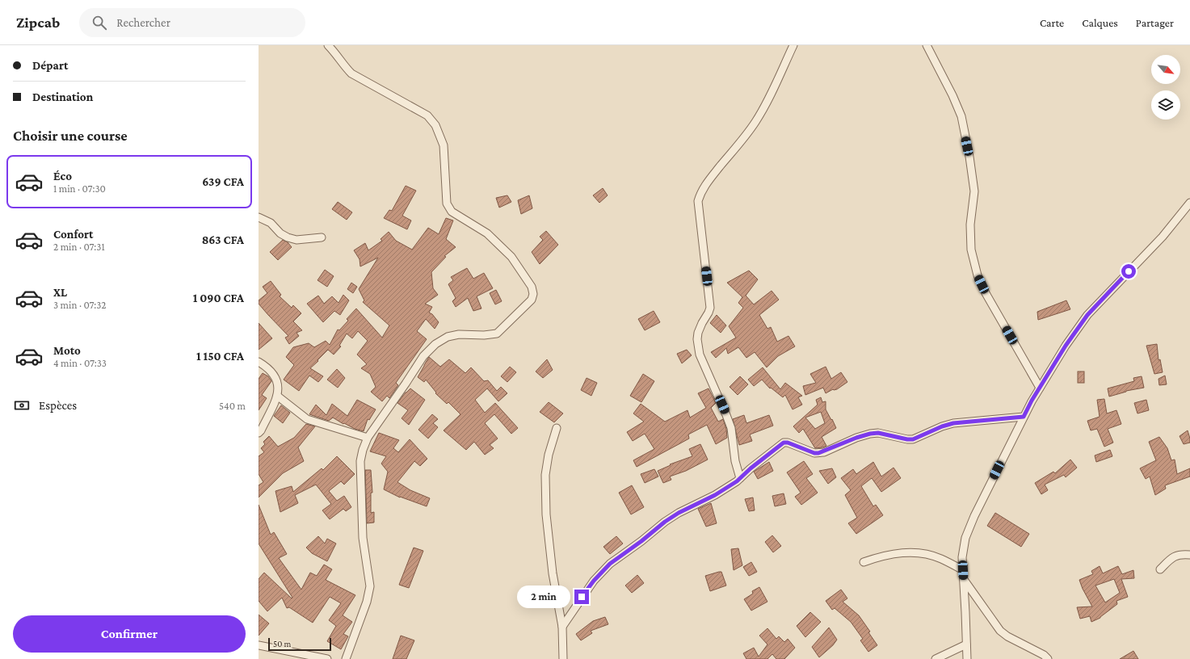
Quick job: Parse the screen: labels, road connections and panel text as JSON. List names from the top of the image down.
{
  "scale_bar": "50 m",
  "north": "bottom right",
  "page": {
    "header": "Zipcab",
    "search": "Rechercher",
    "nav": ["Carte", "Calques", "Partager"],
    "banner": ["Départ", "Destination"],
    "heading": "Choisir une course",
    "list": [
      {
        "name": "Éco",
        "note": "1 min · 07:30",
        "value": "639 CFA"
      },
      {
        "name": "Confort",
        "note": "2 min · 07:31",
        "value": "863 CFA"
      },
      {
        "name": "XL",
        "note": "3 min · 07:32",
        "value": "1 090 CFA"
      },
      {
        "name": "Moto",
        "note": "4 min · 07:33",
        "value": "1 150 CFA"
      }
    ],
    "pay": ["Espèces", "540 m"],
    "bubble": "2 min",
    "buttons": "Confirmer",
    "scale": "50 m"
  }
}
